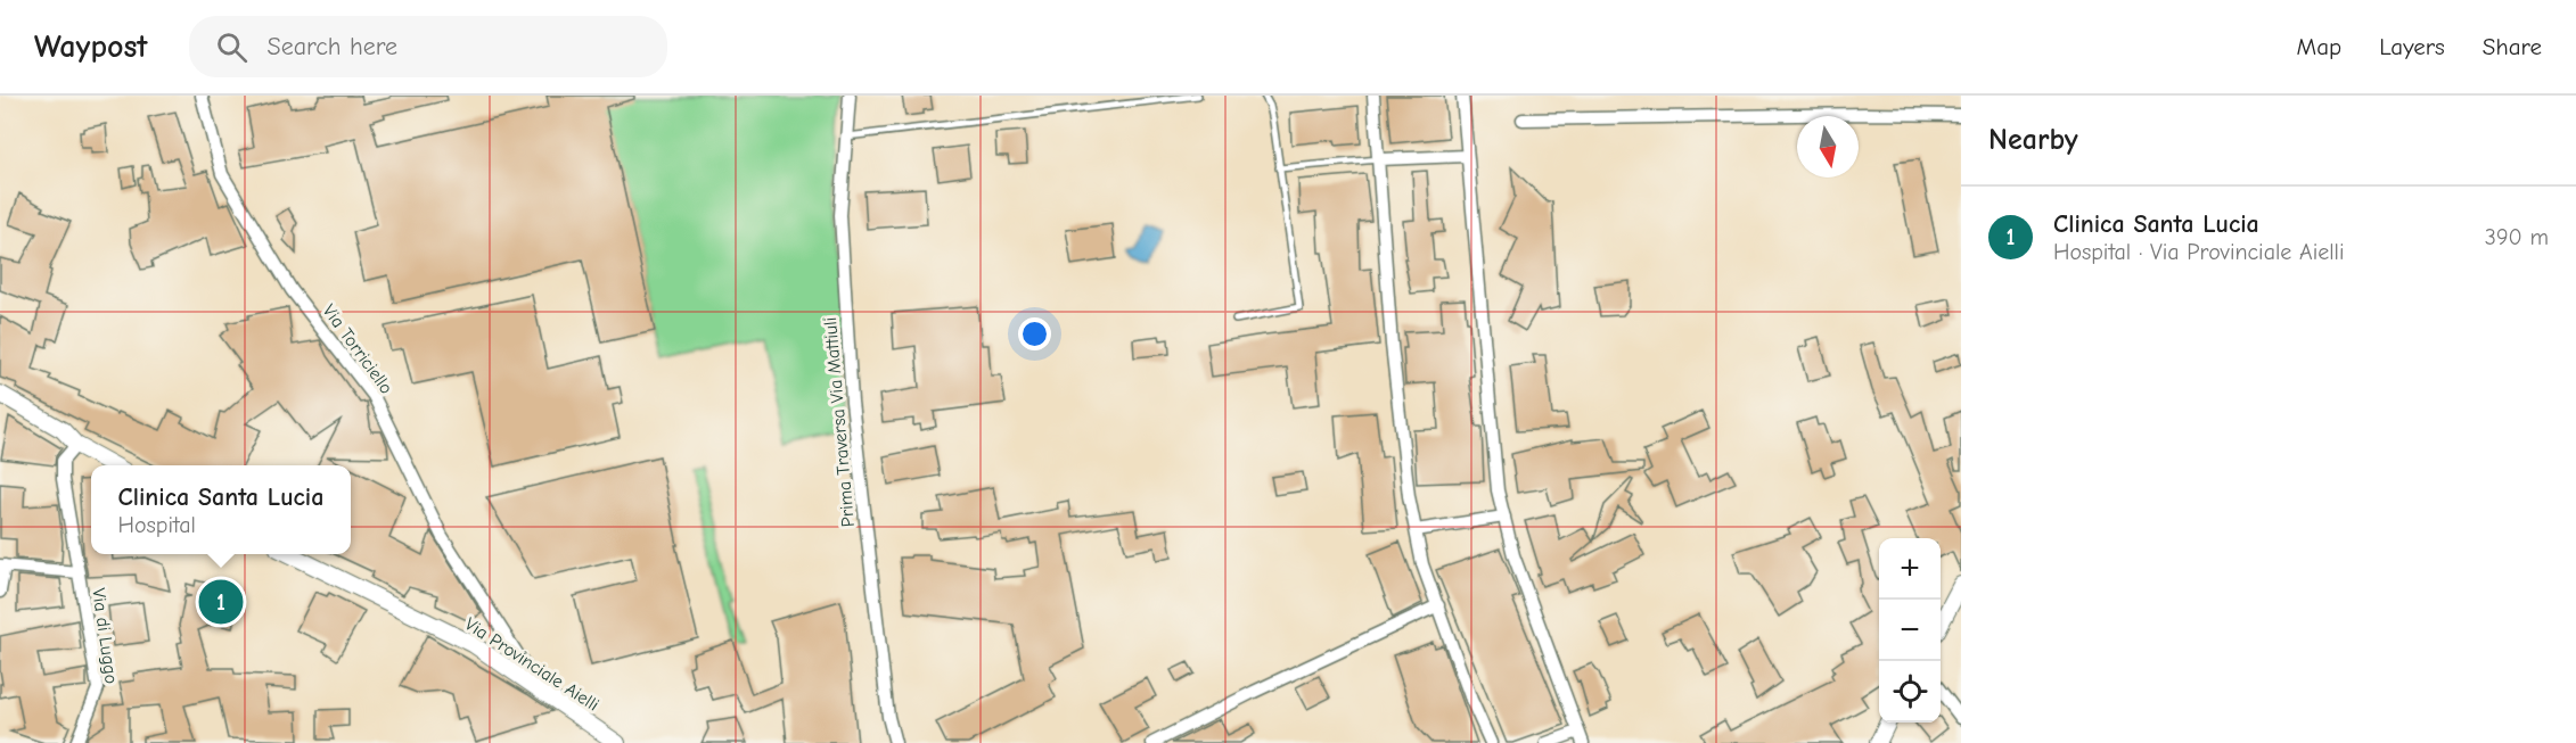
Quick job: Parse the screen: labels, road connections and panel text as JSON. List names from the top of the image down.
{
  "streets": {
    "street": [
      "Via Torriciello",
      "Prima Traversa Via Mattiuli",
      "Via di Luggo",
      "Via Provinciale Aielli"
    ]
  },
  "crossings": [
    ["Via Torriciello", "Via Provinciale Aielli"]
  ],
  "north": "bottom",
  "page": {
    "header": "Waypost",
    "search": "Search here",
    "nav": ["Map", "Layers", "Share"],
    "heading": "Nearby",
    "list": [
      {
        "mark": "1",
        "name": "Clinica Santa Lucia",
        "note": "Hospital · Via Provinciale Aielli",
        "value": "390 m"
      }
    ],
    "popup": ["Clinica Santa Lucia", "Hospital"],
    "map_buttons": ["+", "−"],
    "pins": "1"
  }
}
